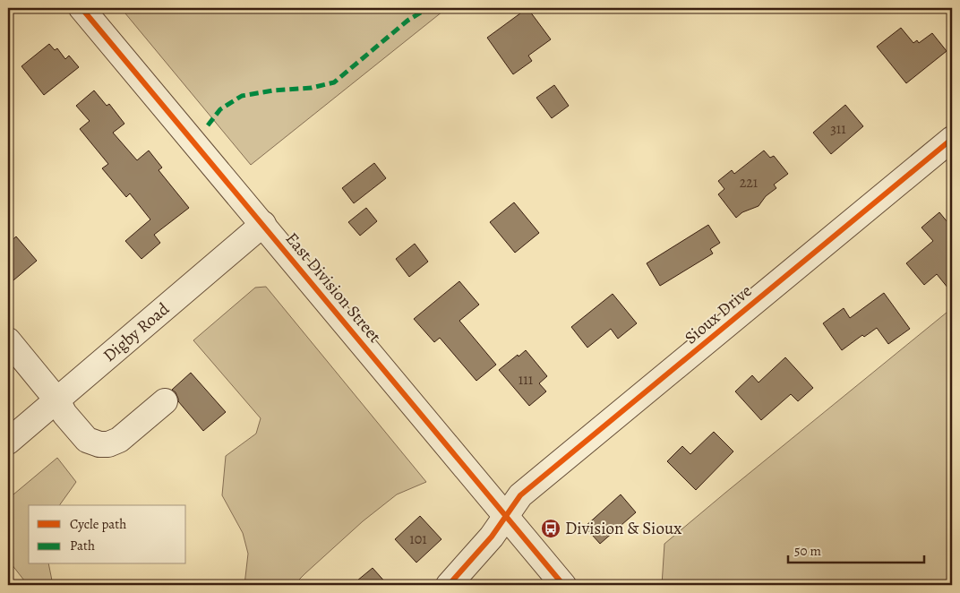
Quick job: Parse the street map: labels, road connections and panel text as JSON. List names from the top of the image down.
{
  "streets": {
    "street": ["East Division Street", "Sioux Drive", "Digby Road"]
  },
  "crossings": [
    ["East Division Street", "Sioux Drive"],
    ["East Division Street", "Digby Road"]
  ],
  "places": {
    "bus stop": ["Division & Sioux"]
  },
  "house_numbers": [
    "311",
    "221",
    "111",
    "101"
  ],
  "legend": ["Cycle path", "Path"],
  "scale_bar": "50 m"
}
